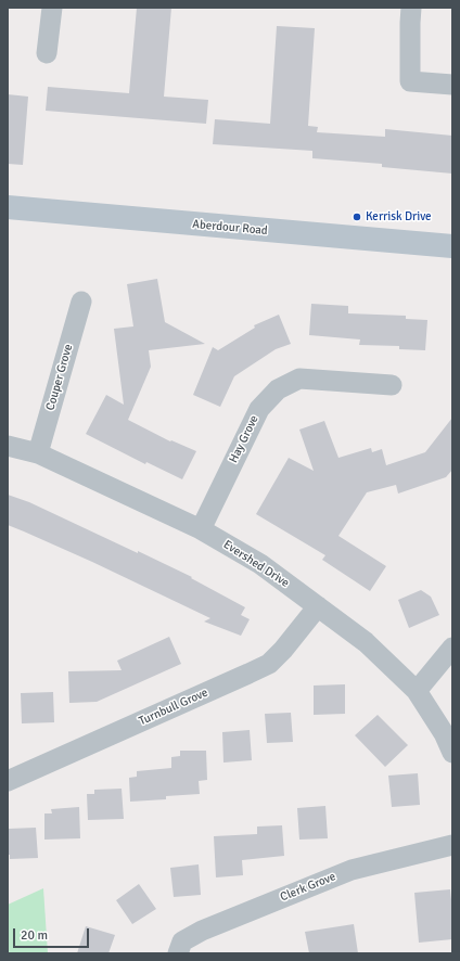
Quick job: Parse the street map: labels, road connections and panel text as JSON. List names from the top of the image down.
{
  "streets": {
    "main road": ["Aberdour Road"],
    "street": [
      "Couper Grove",
      "Hay Grove",
      "Evershed Drive",
      "Turnbull Grove",
      "Clerk Grove"
    ]
  },
  "crossings": [
    ["Couper Grove", "Evershed Drive"],
    ["Hay Grove", "Evershed Drive"],
    ["Evershed Drive", "Turnbull Grove"]
  ],
  "places": ["Kerrisk Drive"],
  "scale_bar": "20 m"
}
